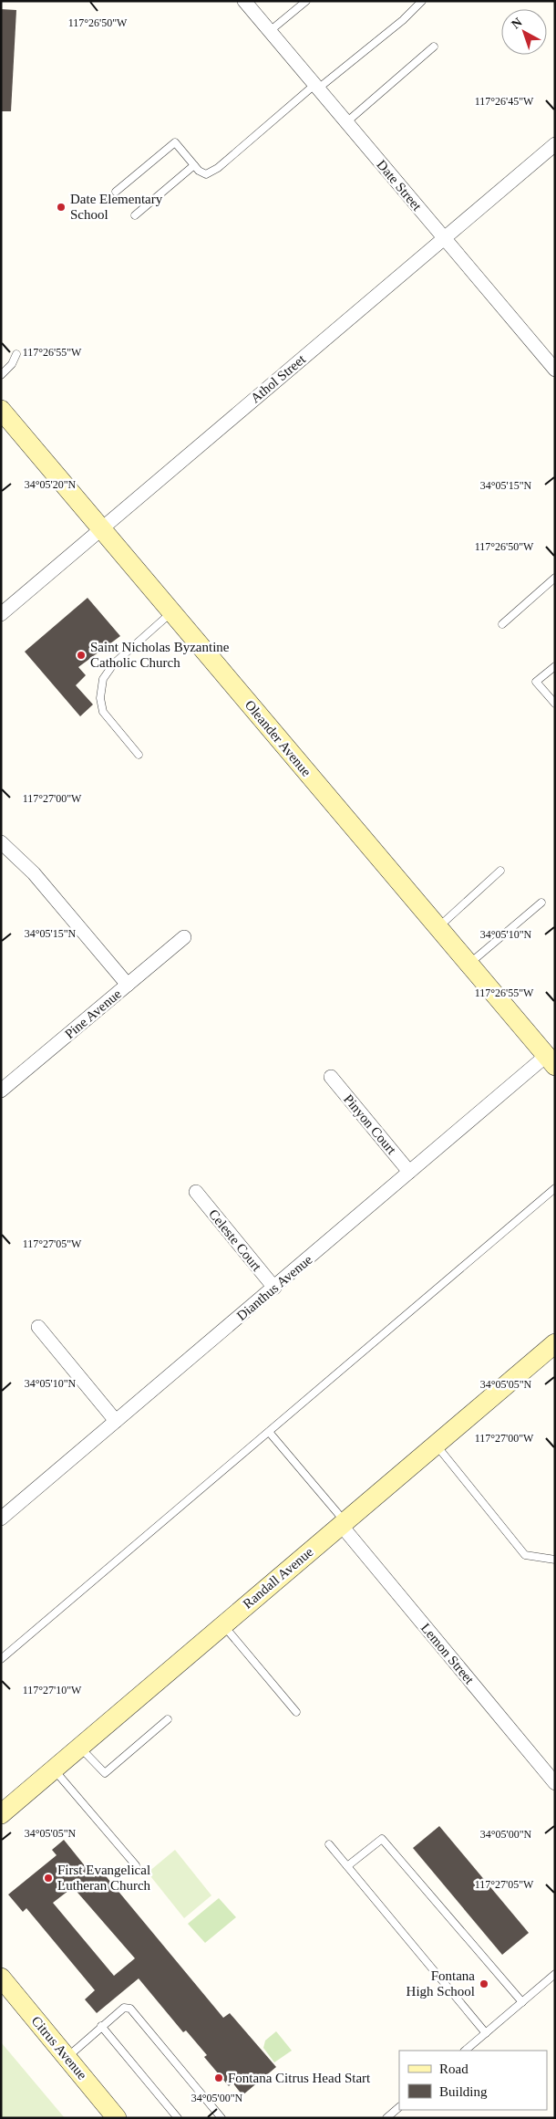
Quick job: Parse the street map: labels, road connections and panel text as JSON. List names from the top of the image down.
{
  "streets": {
    "street": [
      "Date Street",
      "Athol Street",
      "Oleander Avenue",
      "Pine Avenue",
      "Pinyon Court",
      "Celeste Court",
      "Dianthus Avenue",
      "Randall Avenue",
      "Lemon Street",
      "Citrus Avenue"
    ]
  },
  "crossings": [
    ["Date Street", "Athol Street"],
    ["Athol Street", "Oleander Avenue"],
    ["Oleander Avenue", "Dianthus Avenue"],
    ["Pinyon Court", "Dianthus Avenue"],
    ["Celeste Court", "Dianthus Avenue"],
    ["Randall Avenue", "Lemon Street"]
  ],
  "places": [
    "Date Elementary School",
    "Saint Nicholas Byzantine Catholic Church",
    "First Evangelical Lutheran Church",
    "Fontana High School",
    "Fontana Citrus Head Start"
  ],
  "legend": ["Road", "Building"],
  "north": "top left",
  "coordinates": [
    "117°26'50\"W",
    "117°26'45\"W",
    "117°26'55\"W",
    "34°05'20\"N",
    "34°05'15\"N",
    "117°27'00\"W",
    "34°05'10\"N",
    "117°27'05\"W",
    "34°05'05\"N",
    "117°27'10\"W",
    "34°05'00\"N"
  ]
}
